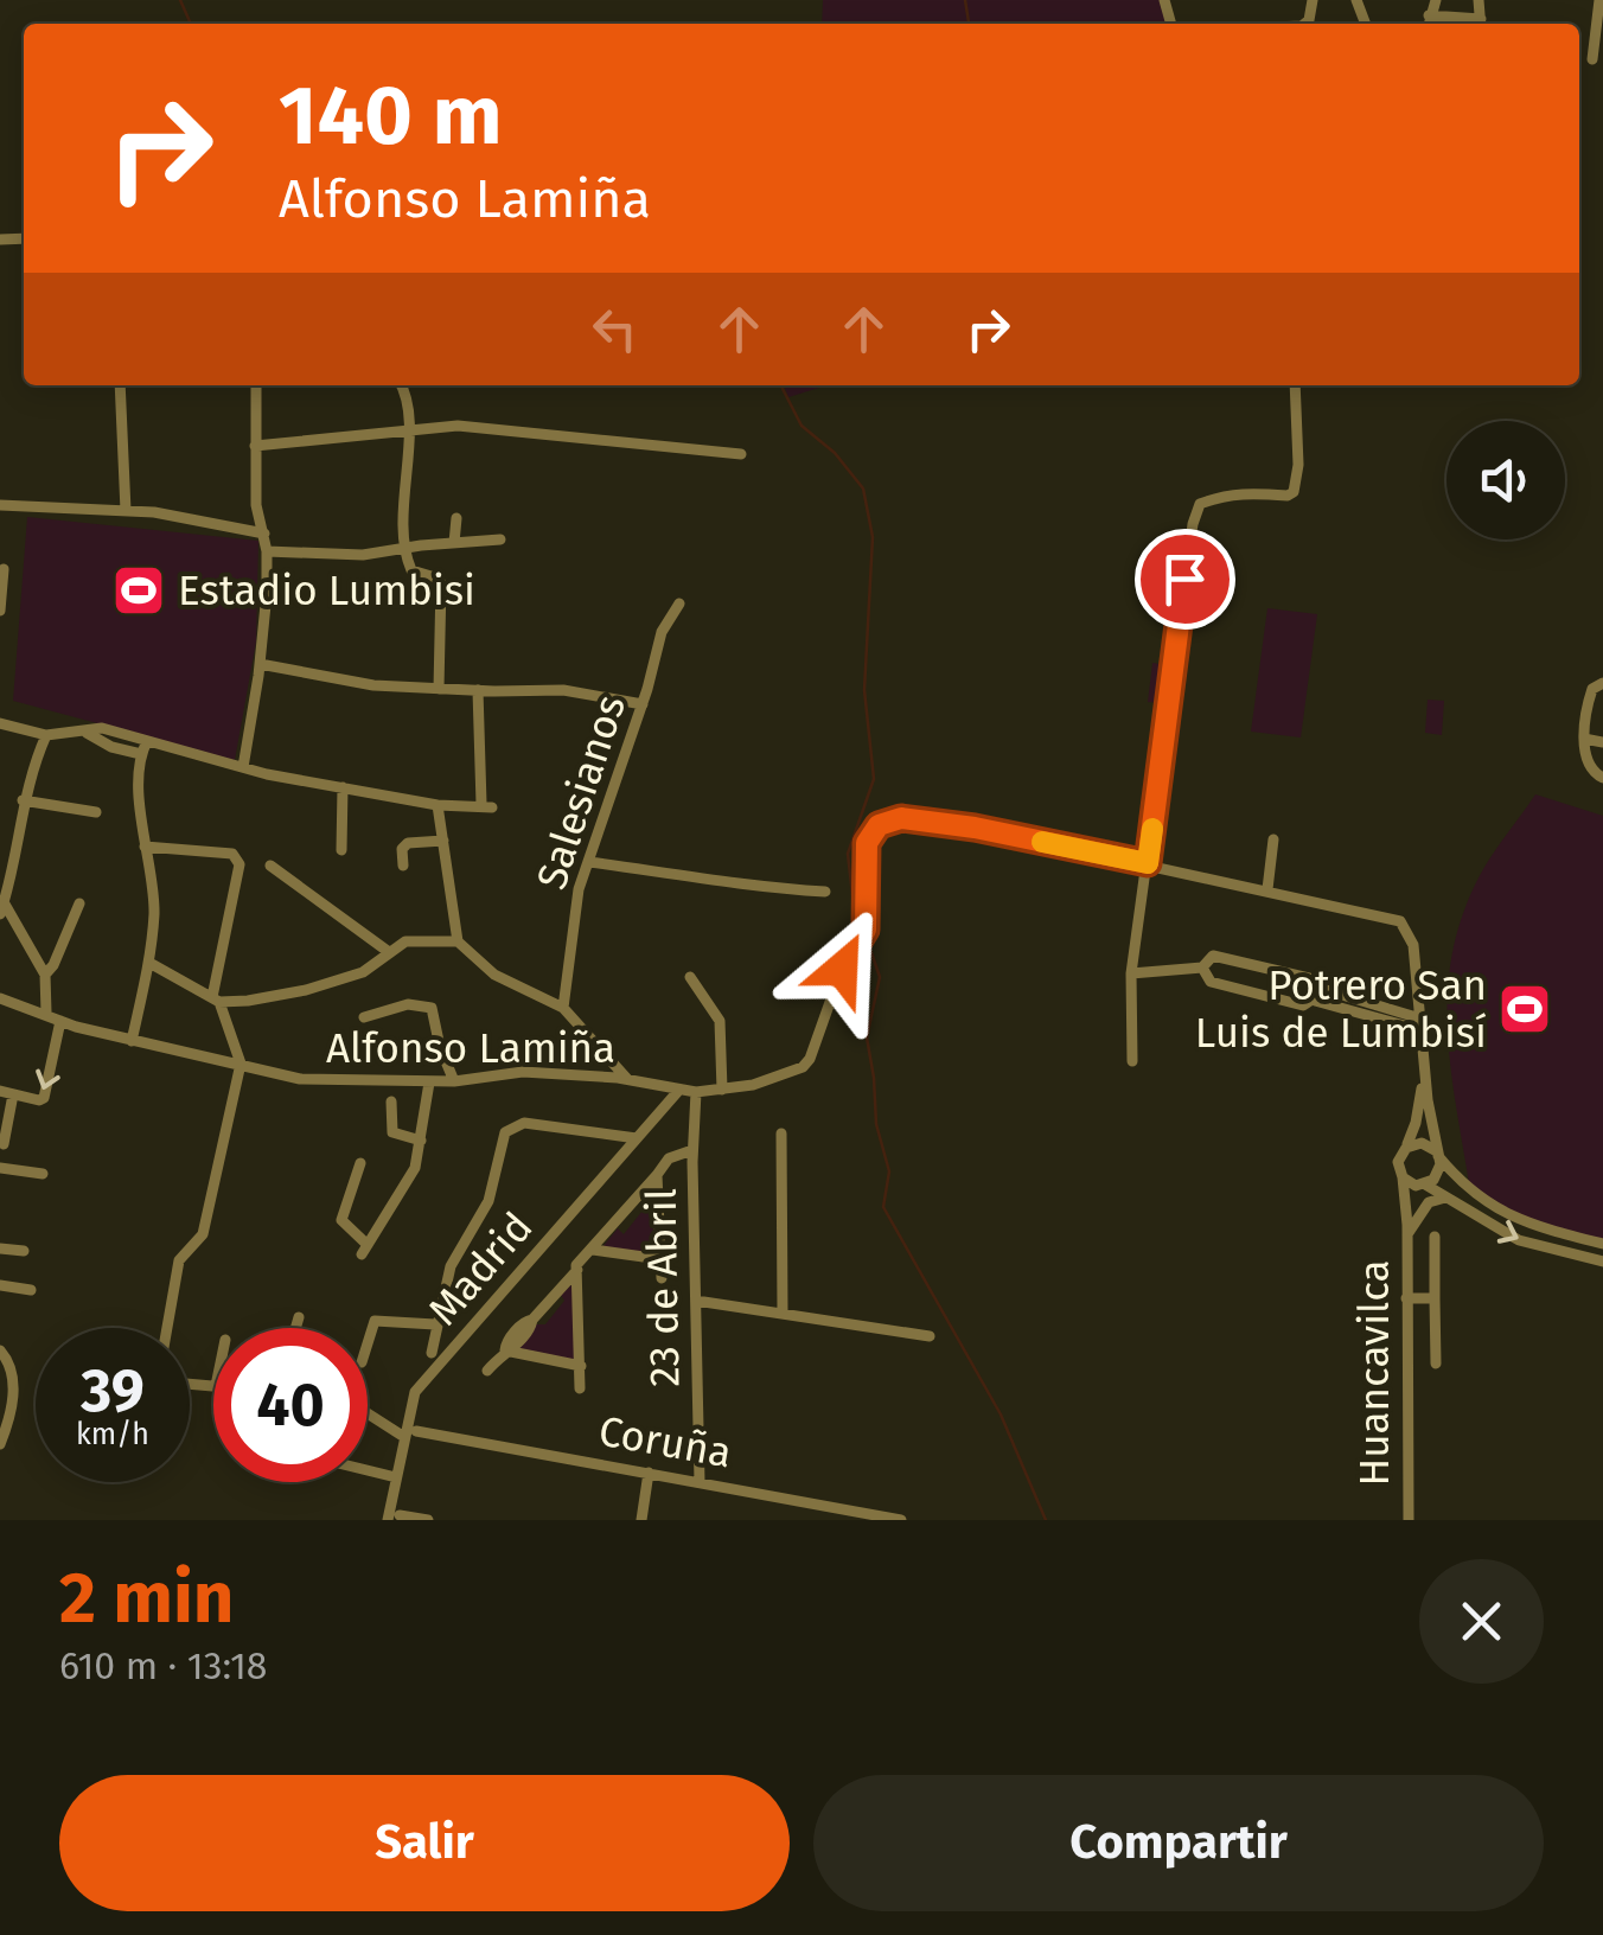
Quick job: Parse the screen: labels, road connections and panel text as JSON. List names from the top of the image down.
{
  "streets": {
    "street": [
      "Salesianos",
      "Alfonso Lamiña",
      "Madrid",
      "23 de Abril",
      "Huancavilca",
      "Coruña"
    ]
  },
  "crossings": [
    ["Alfonso Lamiña", "Madrid"],
    ["Alfonso Lamiña", "23 de Abril"],
    ["Alfonso Lamiña", "Huancavilca"],
    ["Madrid", "Coruña"],
    ["23 de Abril", "Coruña"]
  ],
  "places": {
    "sports": ["Estadio Lumbisi", "Potrero San Luis de Lumbisí"]
  },
  "page": {
    "turn": ["140 m", "Alfonso Lamiña"],
    "speed": "39 km/h",
    "limit": "40",
    "heading": ["2 min", "610 m · 13:18"],
    "buttons": ["Salir", "Compartir"]
  }
}
